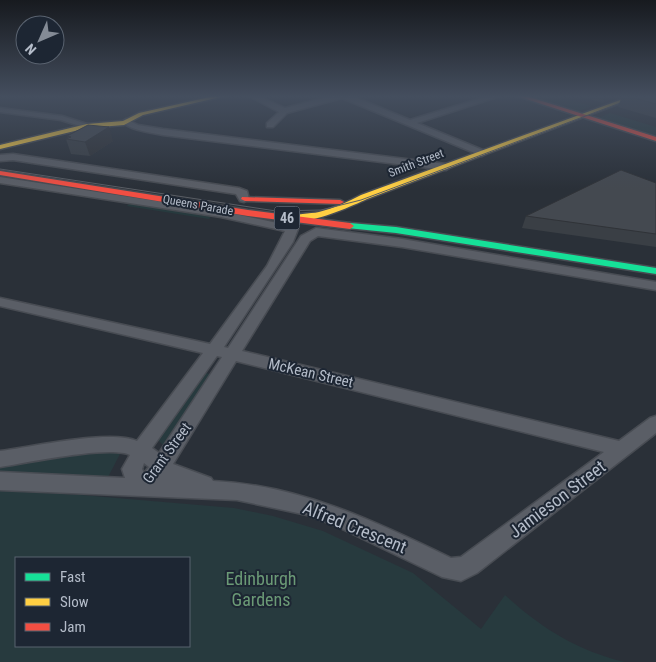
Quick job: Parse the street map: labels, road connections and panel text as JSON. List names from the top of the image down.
{
  "streets": {
    "main road": ["Smith Street", "Queens Parade", "46"],
    "street": [
      "McKean Street",
      "Grant Street",
      "Jamieson Street",
      "Alfred Crescent"
    ]
  },
  "crossings": [
    ["Smith Street", "Queens Parade"],
    ["Queens Parade", "Grant Street"],
    ["McKean Street", "Grant Street"],
    ["McKean Street", "Jamieson Street"],
    ["Grant Street", "Alfred Crescent"],
    ["Jamieson Street", "Alfred Crescent"]
  ],
  "parks": ["Edinburgh Gardens"],
  "legend": ["Fast", "Slow", "Jam"],
  "north": "bottom left"
}
